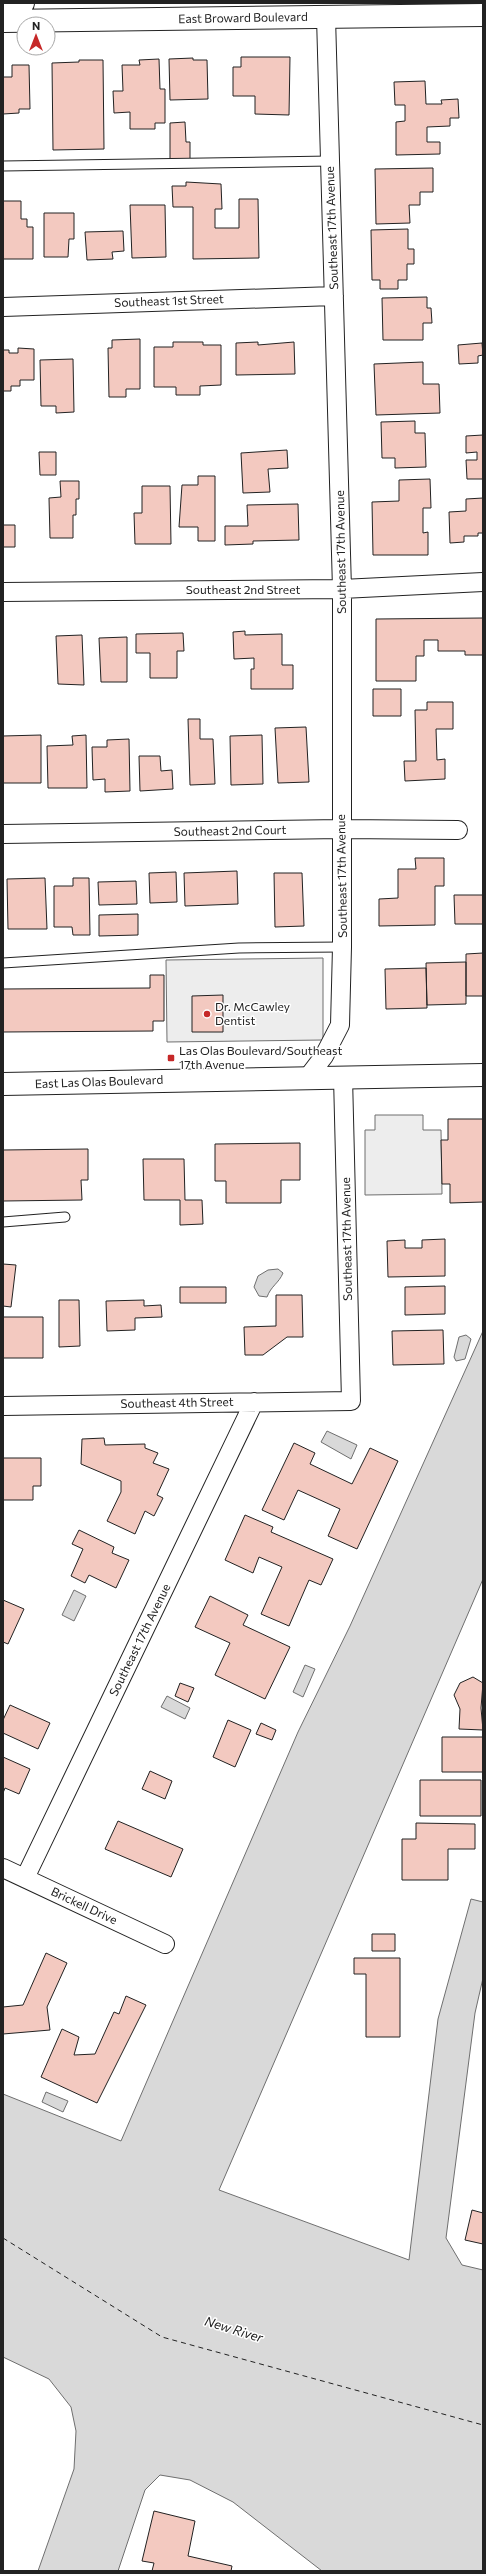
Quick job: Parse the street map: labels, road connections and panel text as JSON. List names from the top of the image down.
{
  "streets": {
    "street": [
      "East Broward Boulevard",
      "Southeast 17th Avenue",
      "Southeast 1st Street",
      "Southeast 2nd Street",
      "Southeast 2nd Court",
      "East Las Olas Boulevard",
      "Southeast 4th Street",
      "Brickell Drive"
    ]
  },
  "crossings": [
    ["East Broward Boulevard", "Southeast 17th Avenue"],
    ["Southeast 17th Avenue", "Southeast 1st Street"],
    ["Southeast 17th Avenue", "Southeast 2nd Street"],
    ["Southeast 17th Avenue", "Southeast 2nd Court"],
    ["Southeast 17th Avenue", "East Las Olas Boulevard"],
    ["Southeast 17th Avenue", "Southeast 4th Street"],
    ["Southeast 17th Avenue", "Brickell Drive"]
  ],
  "water": ["New River"],
  "places": {
    "other": ["Dr. McCawley Dentist"],
    "transit": ["Las Olas Boulevard/Southeast 17th Avenue"]
  },
  "north": "top"
}
